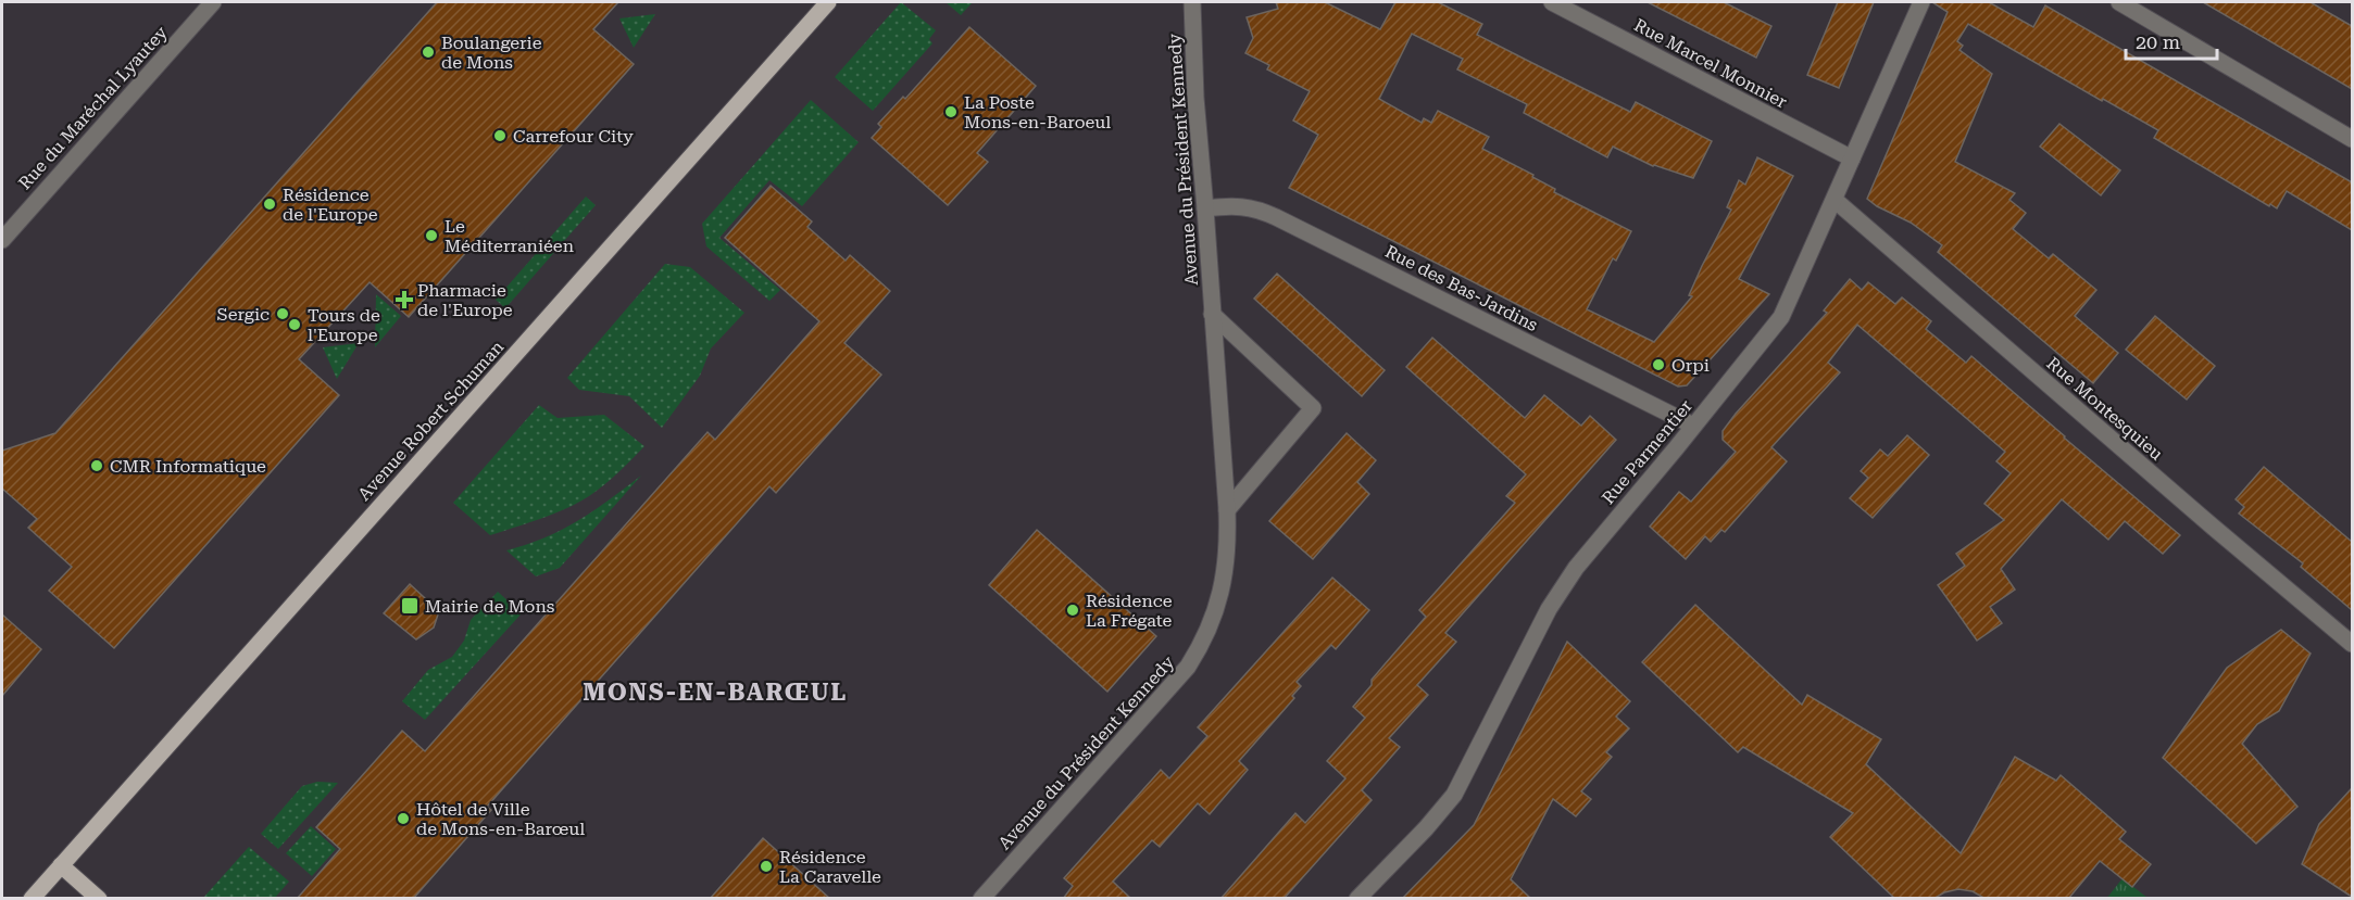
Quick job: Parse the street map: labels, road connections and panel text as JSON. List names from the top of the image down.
{
  "streets": {
    "main road": ["Avenue Robert Schuman"],
    "street": [
      "Rue Marcel Monnier",
      "Rue du Maréchal Lyautey",
      "Avenue du Président Kennedy",
      "Rue des Bas-Jardins",
      "Rue Montesquieu",
      "Rue Parmentier"
    ]
  },
  "crossings": [
    ["Rue Marcel Monnier", "Rue Parmentier"],
    ["Avenue du Président Kennedy", "Rue des Bas-Jardins"],
    ["Rue des Bas-Jardins", "Rue Parmentier"],
    ["Rue Montesquieu", "Rue Parmentier"]
  ],
  "districts": ["MONS-EN-BARŒUL"],
  "places": {
    "other": [
      "Boulangerie de Mons",
      "La Poste Mons-en-Baroeul",
      "Carrefour City",
      "Résidence de l'Europe",
      "Le Méditerraniéen",
      "Sergic",
      "Tours de l'Europe",
      "Orpi",
      "CMR Informatique",
      "Résidence La Frégate",
      "Hôtel de Ville de Mons-en-Barœul",
      "Résidence La Caravelle"
    ],
    "health": ["Pharmacie de l'Europe"],
    "transit": ["Mairie de Mons"]
  },
  "scale_bar": "20 m"
}
